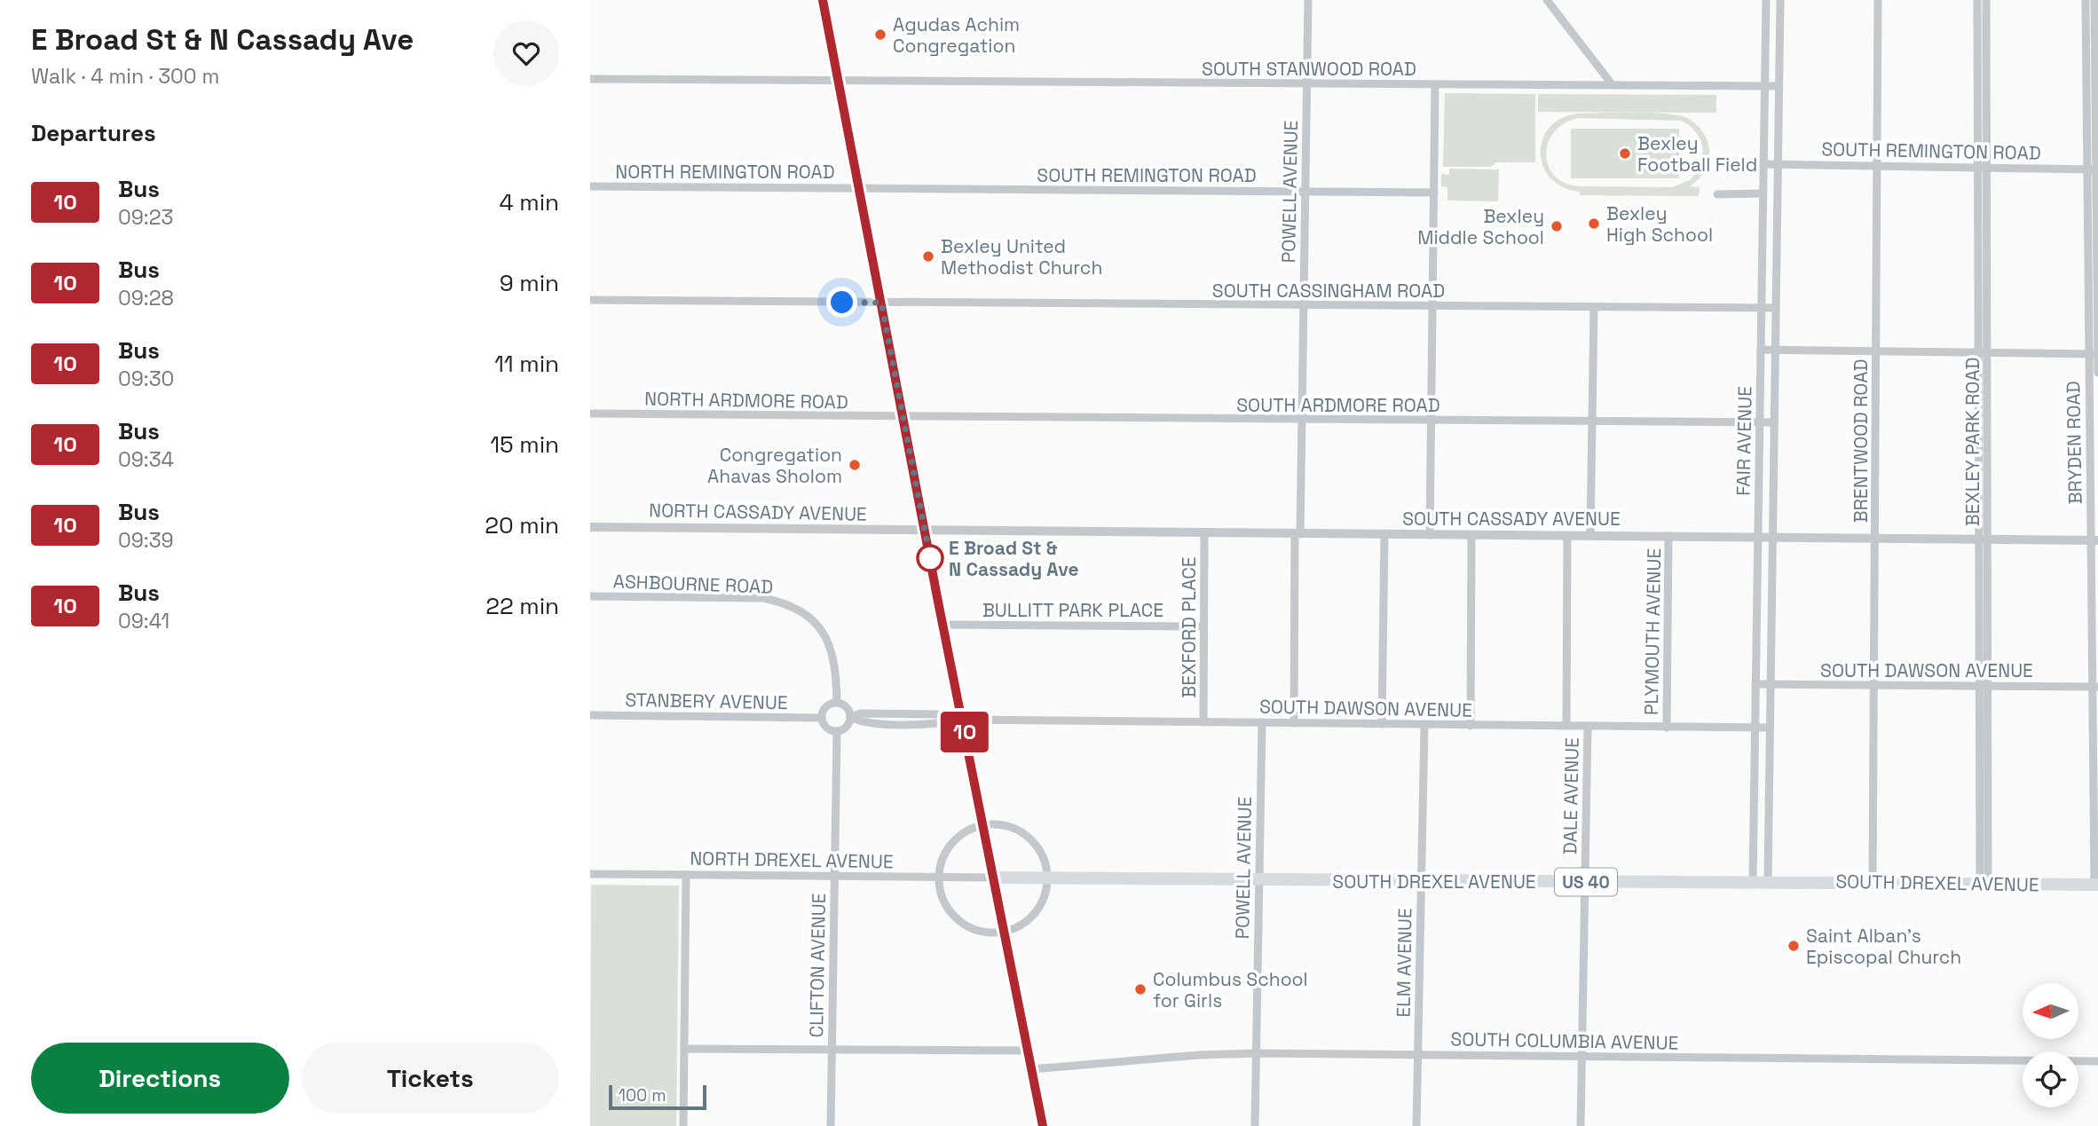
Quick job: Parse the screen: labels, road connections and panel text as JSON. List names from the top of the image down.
{
  "streets": {
    "main road": ["SOUTH DREXEL AVENUE", "US 40"],
    "street": [
      "SOUTH STANWOOD ROAD",
      "SOUTH REMINGTON ROAD",
      "NORTH REMINGTON ROAD",
      "POWELL AVENUE",
      "SOUTH CASSINGHAM ROAD",
      "NORTH ARDMORE ROAD",
      "SOUTH ARDMORE ROAD",
      "FAIR AVENUE",
      "BRENTWOOD ROAD",
      "BEXLEY PARK ROAD",
      "BRYDEN ROAD",
      "NORTH CASSADY AVENUE",
      "SOUTH CASSADY AVENUE",
      "ASHBOURNE ROAD",
      "BULLITT PARK PLACE",
      "BEXFORD PLACE",
      "PLYMOUTH AVENUE",
      "SOUTH DAWSON AVENUE",
      "STANBERY AVENUE",
      "DALE AVENUE",
      "NORTH DREXEL AVENUE",
      "ELM AVENUE",
      "CLIFTON AVENUE",
      "SOUTH COLUMBIA AVENUE"
    ]
  },
  "crossings": [
    ["SOUTH STANWOOD ROAD", "POWELL AVENUE"],
    ["SOUTH STANWOOD ROAD", "FAIR AVENUE"],
    ["SOUTH REMINGTON ROAD", "NORTH REMINGTON ROAD"],
    ["SOUTH REMINGTON ROAD", "POWELL AVENUE"],
    ["SOUTH REMINGTON ROAD", "FAIR AVENUE"],
    ["SOUTH REMINGTON ROAD", "BRENTWOOD ROAD"],
    ["SOUTH REMINGTON ROAD", "BEXLEY PARK ROAD"],
    ["SOUTH REMINGTON ROAD", "BRYDEN ROAD"],
    ["POWELL AVENUE", "SOUTH CASSINGHAM ROAD"],
    ["POWELL AVENUE", "SOUTH ARDMORE ROAD"],
    ["POWELL AVENUE", "SOUTH CASSADY AVENUE"],
    ["POWELL AVENUE", "SOUTH DAWSON AVENUE"],
    ["POWELL AVENUE", "SOUTH DREXEL AVENUE"],
    ["POWELL AVENUE", "SOUTH COLUMBIA AVENUE"],
    ["SOUTH CASSINGHAM ROAD", "FAIR AVENUE"],
    ["NORTH ARDMORE ROAD", "SOUTH ARDMORE ROAD"],
    ["SOUTH ARDMORE ROAD", "FAIR AVENUE"],
    ["FAIR AVENUE", "SOUTH CASSADY AVENUE"],
    ["FAIR AVENUE", "SOUTH DAWSON AVENUE"],
    ["FAIR AVENUE", "SOUTH DREXEL AVENUE"],
    ["BRENTWOOD ROAD", "SOUTH CASSADY AVENUE"],
    ["BRENTWOOD ROAD", "SOUTH DAWSON AVENUE"],
    ["BRENTWOOD ROAD", "SOUTH DREXEL AVENUE"],
    ["BEXLEY PARK ROAD", "SOUTH CASSADY AVENUE"],
    ["BEXLEY PARK ROAD", "SOUTH DAWSON AVENUE"],
    ["BEXLEY PARK ROAD", "SOUTH DREXEL AVENUE"],
    ["BRYDEN ROAD", "SOUTH CASSADY AVENUE"],
    ["BRYDEN ROAD", "SOUTH DAWSON AVENUE"],
    ["BRYDEN ROAD", "SOUTH DREXEL AVENUE"],
    ["NORTH CASSADY AVENUE", "SOUTH CASSADY AVENUE"],
    ["SOUTH CASSADY AVENUE", "BEXFORD PLACE"],
    ["SOUTH CASSADY AVENUE", "PLYMOUTH AVENUE"],
    ["SOUTH CASSADY AVENUE", "DALE AVENUE"],
    ["ASHBOURNE ROAD", "STANBERY AVENUE"],
    ["ASHBOURNE ROAD", "CLIFTON AVENUE"],
    ["BULLITT PARK PLACE", "BEXFORD PLACE"],
    ["BEXFORD PLACE", "SOUTH DAWSON AVENUE"],
    ["PLYMOUTH AVENUE", "SOUTH DAWSON AVENUE"],
    ["SOUTH DAWSON AVENUE", "DALE AVENUE"],
    ["SOUTH DAWSON AVENUE", "ELM AVENUE"],
    ["STANBERY AVENUE", "CLIFTON AVENUE"],
    ["DALE AVENUE", "SOUTH DREXEL AVENUE"],
    ["DALE AVENUE", "SOUTH COLUMBIA AVENUE"],
    ["NORTH DREXEL AVENUE", "SOUTH DREXEL AVENUE"],
    ["NORTH DREXEL AVENUE", "CLIFTON AVENUE"],
    ["SOUTH DREXEL AVENUE", "ELM AVENUE"],
    ["ELM AVENUE", "SOUTH COLUMBIA AVENUE"]
  ],
  "places": [
    "Agudas Achim Congregation",
    "Bexley Football Field",
    "Bexley High School",
    "Bexley Middle School",
    "Bexley United Methodist Church",
    "Congregation Ahavas Sholom",
    "E Broad St & N Cassady Ave",
    "Saint Alban's Episcopal Church",
    "Columbus School for Girls"
  ],
  "lines": ["bus line 10"],
  "scale_bar": "100 m",
  "north": "left",
  "page": {
    "heading": [
      ["E Broad St & N Cassady Ave", "Walk · 4 min · 300 m"],
      "Departures"
    ],
    "on_map": "10",
    "list": [
      {
        "mark": "10",
        "name": "Bus",
        "note": "09:23",
        "value": "4 min"
      },
      {
        "mark": "10",
        "name": "Bus",
        "note": "09:28",
        "value": "9 min"
      },
      {
        "mark": "10",
        "name": "Bus",
        "note": "09:30",
        "value": "11 min"
      },
      {
        "mark": "10",
        "name": "Bus",
        "note": "09:34",
        "value": "15 min"
      },
      {
        "mark": "10",
        "name": "Bus",
        "note": "09:39",
        "value": "20 min"
      },
      {
        "mark": "10",
        "name": "Bus",
        "note": "09:41",
        "value": "22 min"
      }
    ],
    "buttons": ["Directions", "Tickets"],
    "scale": "100 m"
  }
}
